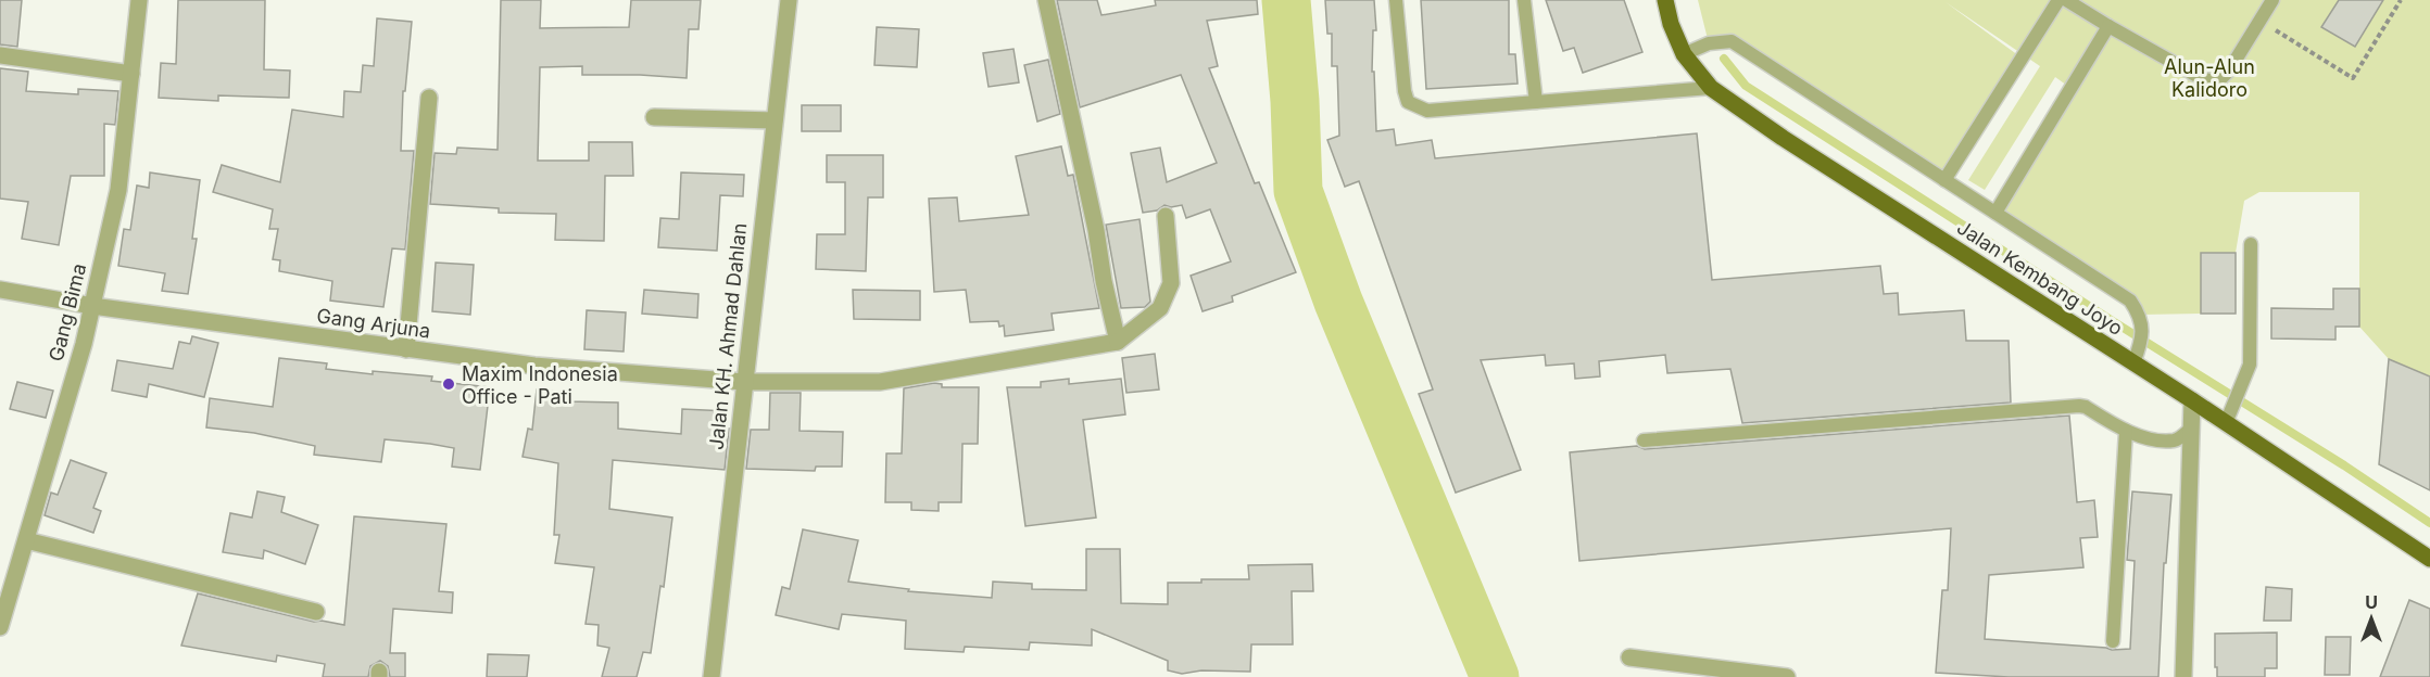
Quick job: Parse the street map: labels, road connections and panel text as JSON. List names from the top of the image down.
{
  "streets": {
    "main road": ["Jalan Kembang Joyo"],
    "street": ["Gang Bima", "Gang Arjuna", "Jalan KH. Ahmad Dahlan"]
  },
  "crossings": [
    ["Gang Bima", "Gang Arjuna"],
    ["Gang Arjuna", "Jalan KH. Ahmad Dahlan"]
  ],
  "parks": ["Alun-Alun Kalidoro"],
  "places": ["Maxim Indonesia Office - Pati"],
  "north": "top"
}
